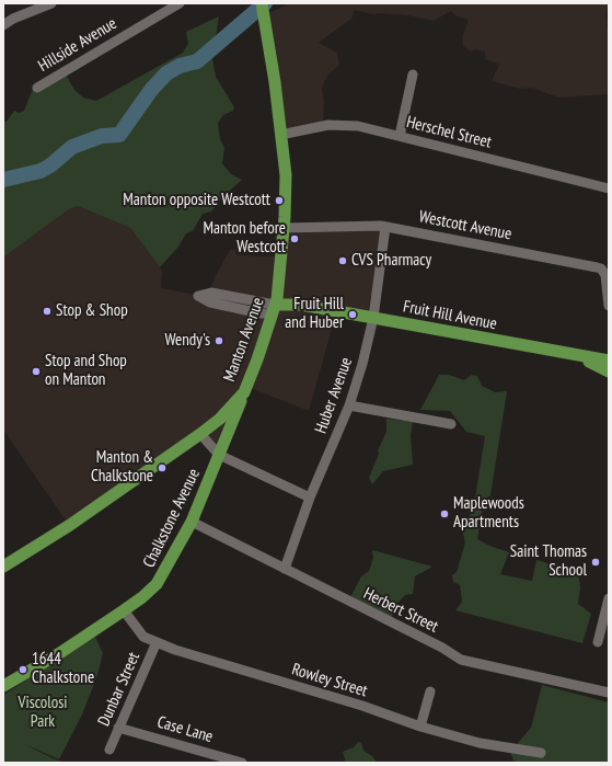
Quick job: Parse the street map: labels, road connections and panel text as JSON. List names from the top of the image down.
{
  "streets": {
    "main road": ["Fruit Hill Avenue", "Manton Avenue", "Chalkstone Avenue"],
    "street": [
      "Hillside Avenue",
      "Herschel Street",
      "Westcott Avenue",
      "Huber Avenue",
      "Herbert Street",
      "Rowley Street",
      "Dunbar Street",
      "Case Lane"
    ]
  },
  "crossings": [
    ["Herschel Street", "Manton Avenue"],
    ["Westcott Avenue", "Manton Avenue"],
    ["Westcott Avenue", "Huber Avenue"],
    ["Fruit Hill Avenue", "Manton Avenue"],
    ["Fruit Hill Avenue", "Huber Avenue"],
    ["Manton Avenue", "Chalkstone Avenue"],
    ["Huber Avenue", "Herbert Street"],
    ["Chalkstone Avenue", "Herbert Street"],
    ["Chalkstone Avenue", "Rowley Street"],
    ["Rowley Street", "Dunbar Street"],
    ["Dunbar Street", "Case Lane"]
  ],
  "parks": ["Viscolosi Park"],
  "places": [
    "Manton opposite Westcott",
    "Manton before Westcott",
    "CVS Pharmacy",
    "Stop & Shop",
    "Fruit Hill and Huber",
    "Wendy's",
    "Stop and Shop on Manton",
    "Manton & Chalkstone",
    "Maplewoods Apartments",
    "Saint Thomas School",
    "1644 Chalkstone"
  ]
}
